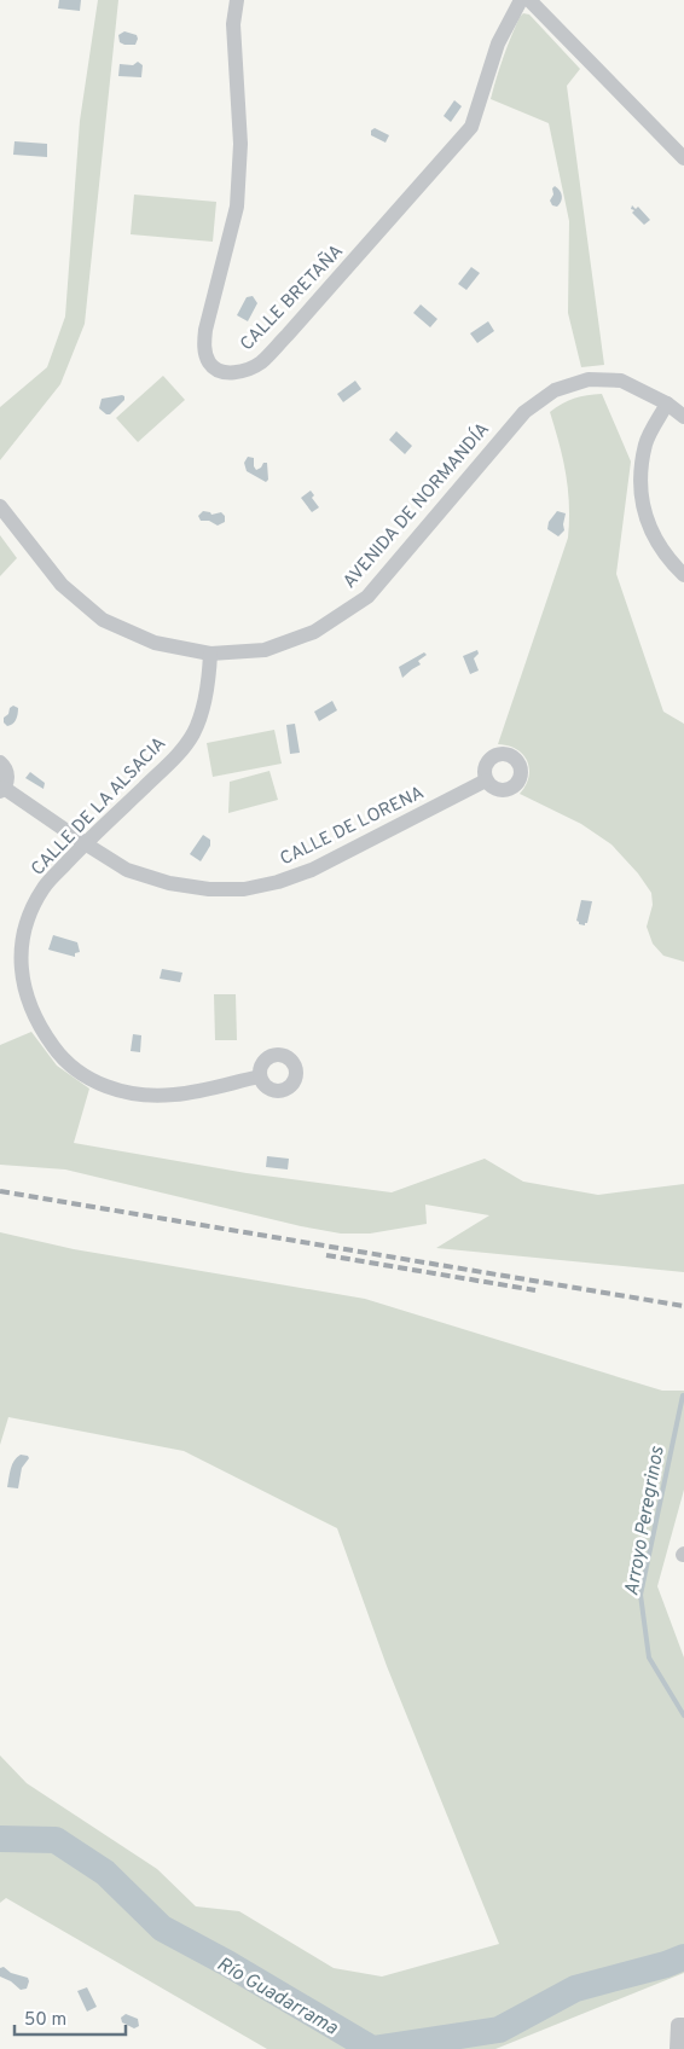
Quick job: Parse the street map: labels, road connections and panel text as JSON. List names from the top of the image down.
{
  "streets": {
    "street": [
      "CALLE BRETAÑA",
      "AVENIDA DE NORMANDÍA",
      "CALLE DE LA ALSACIA",
      "CALLE DE LORENA"
    ]
  },
  "crossings": [
    ["AVENIDA DE NORMANDÍA", "CALLE DE LA ALSACIA"],
    ["CALLE DE LA ALSACIA", "CALLE DE LORENA"]
  ],
  "water": ["Arroyo Peregrinos", "Río Guadarrama"],
  "scale_bar": "50 m"
}
